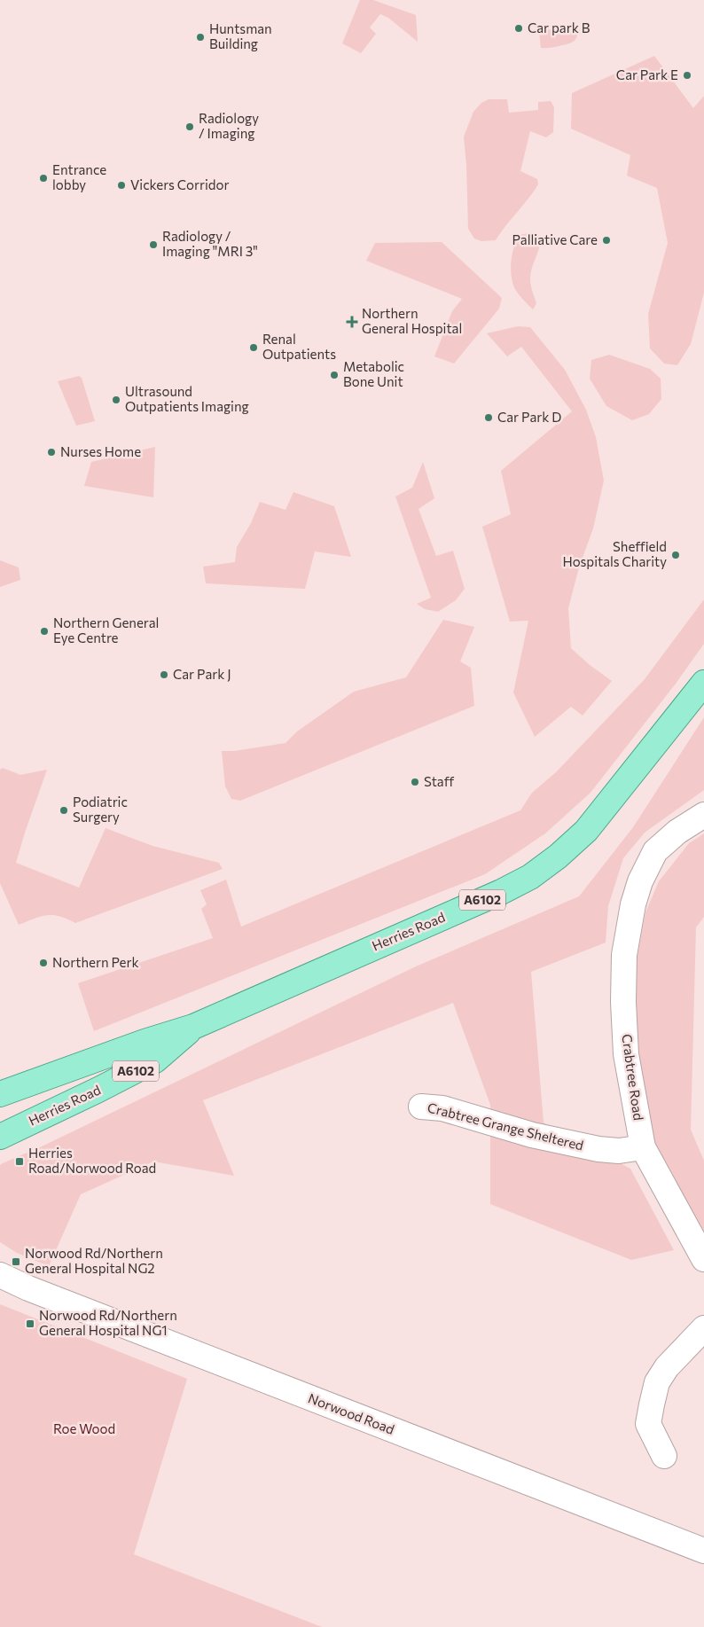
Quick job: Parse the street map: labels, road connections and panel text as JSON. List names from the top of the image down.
{
  "streets": {
    "main road": ["A6102", "Herries Road"],
    "street": ["Crabtree Road", "Crabtree Grange Sheltered", "Norwood Road"]
  },
  "crossings": [
    ["Crabtree Road", "Crabtree Grange Sheltered"]
  ],
  "parks": ["Roe Wood"],
  "places": {
    "other": [
      "Car park B",
      "Huntsman Building",
      "Car Park E",
      "Radiology / Imaging",
      "Entrance lobby",
      "Vickers Corridor",
      "Palliative Care",
      "Radiology / Imaging \"MRI 3\"",
      "Renal Outpatients",
      "Metabolic Bone Unit",
      "Ultrasound Outpatients Imaging",
      "Car Park D",
      "Nurses Home",
      "Sheffield Hospitals Charity",
      "Northern General Eye Centre",
      "Car Park J",
      "Staff",
      "Podiatric Surgery",
      "Northern Perk"
    ],
    "health": ["Northern General Hospital"],
    "transit": ["Herries Road/Norwood Road", "Norwood Rd/Northern General Hospital NG2", "Norwood Rd/Northern General Hospital NG1"]
  }
}
